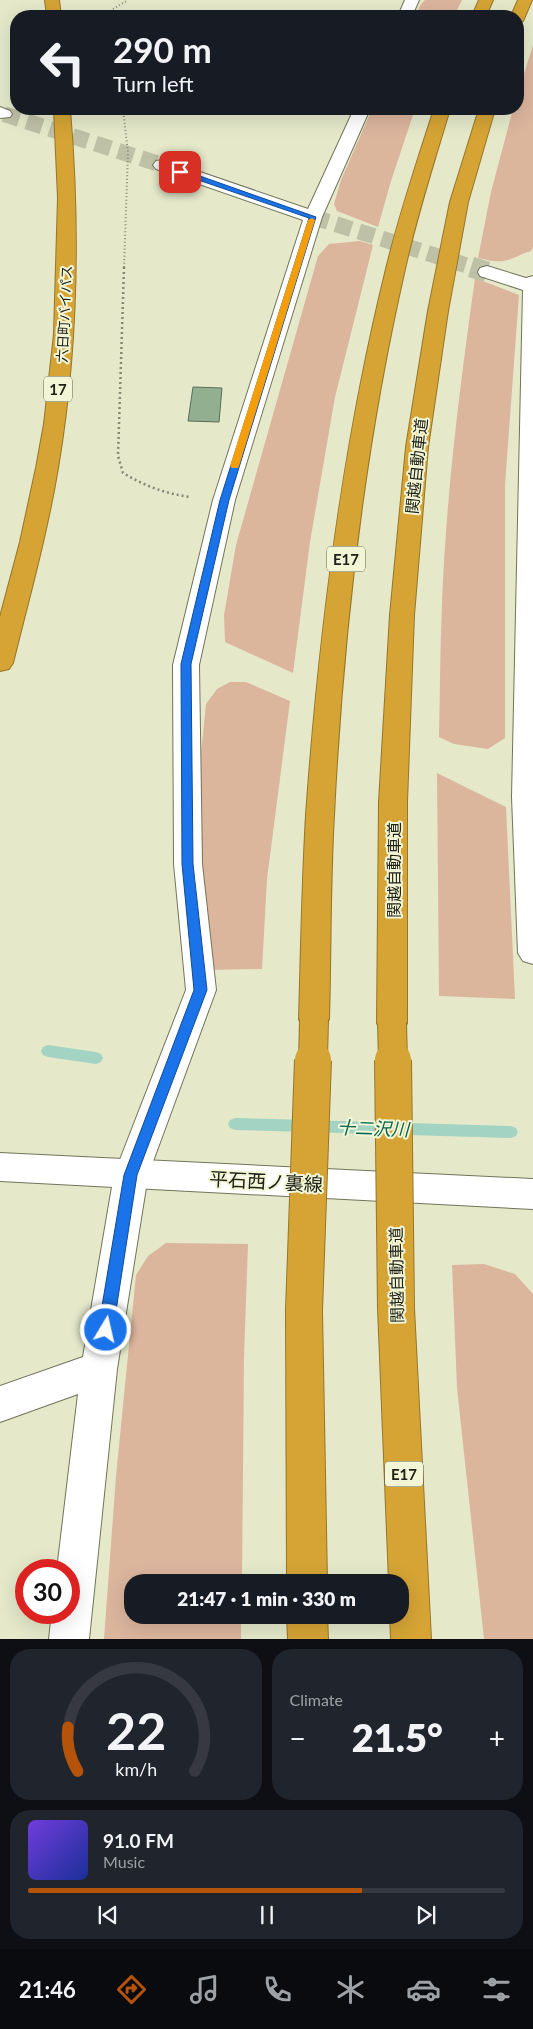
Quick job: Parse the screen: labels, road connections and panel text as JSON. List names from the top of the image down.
{
  "streets": {
    "highway": [
      "六日町バイパス",
      "17",
      "関越自動車道",
      "E17"
    ],
    "street": ["平石西ノ裏線"]
  },
  "water": ["十二沢川"],
  "page": {
    "turn": ["290 m", "Turn left"],
    "limit": "30",
    "trip": "21:47 · 1 min · 330 m",
    "tile": "Climate",
    "heat": ["−", "21.5°", "+"],
    "song": ["91.0 FM", "Music"],
    "tabs": "21:46",
    "gauge": ["22", "km/h"]
  }
}
